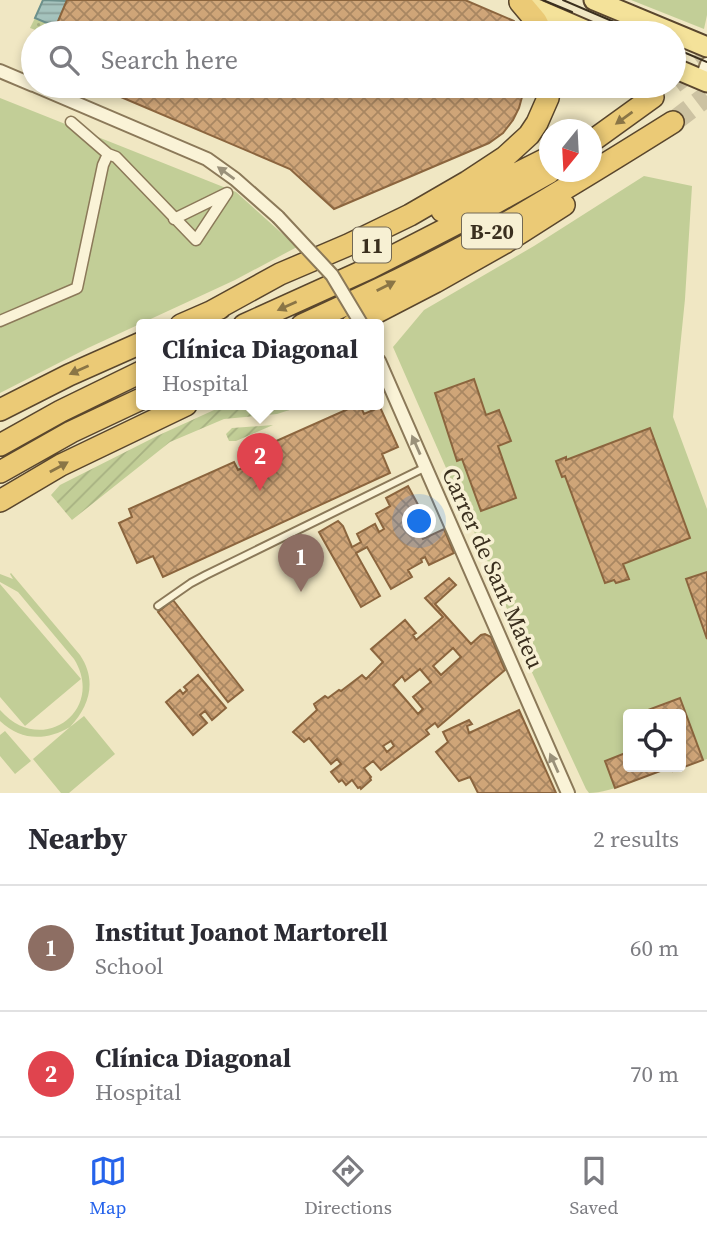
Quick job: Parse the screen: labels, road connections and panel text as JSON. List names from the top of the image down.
{
  "streets": {
    "highway": ["B-20", "11"],
    "street": ["Carrer de Sant Mateu"]
  },
  "one_way": ["Carrer de Sant Mateu"],
  "north": "bottom",
  "page": {
    "search": "Search here",
    "popup": ["Clínica Diagonal", "Hospital"],
    "pins": ["2", "1"],
    "heading": ["Nearby", "2 results"],
    "list": [
      {
        "mark": "1",
        "name": "Institut Joanot Martorell",
        "note": "School",
        "value": "60 m"
      },
      {
        "mark": "2",
        "name": "Clínica Diagonal",
        "note": "Hospital",
        "value": "70 m"
      }
    ],
    "nav": ["Map", "Directions", "Saved"]
  }
}
